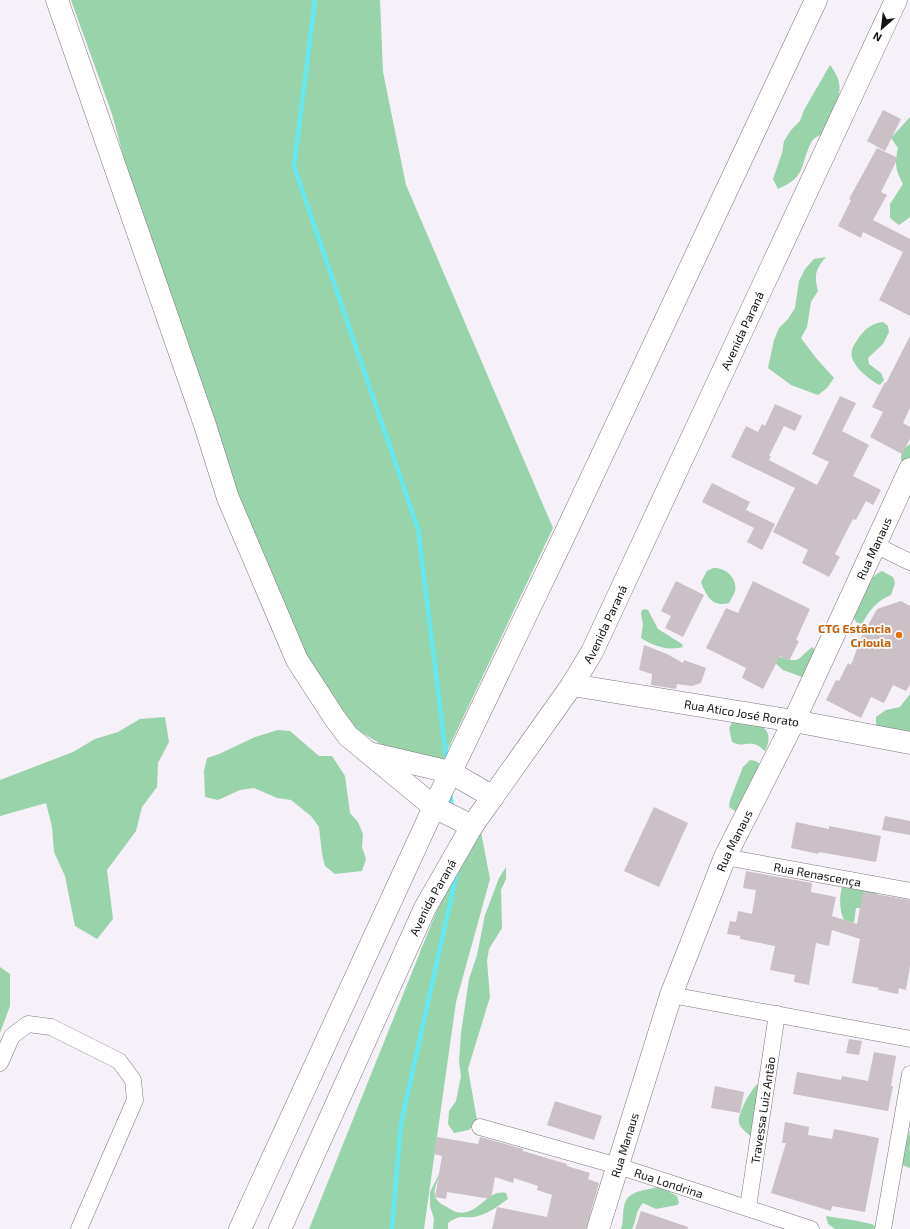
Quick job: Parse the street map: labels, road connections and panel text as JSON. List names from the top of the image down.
{
  "streets": {
    "main road": ["Avenida Paraná", "Rua Manaus", "Rua Atico José Rorato"],
    "street": ["Rua Renascença", "Travessa Luiz Antão", "Rua Londrina"]
  },
  "crossings": [
    ["Avenida Paraná", "Rua Atico José Rorato"],
    ["Rua Manaus", "Rua Atico José Rorato"],
    ["Rua Manaus", "Rua Renascença"],
    ["Rua Manaus", "Rua Londrina"],
    ["Travessa Luiz Antão", "Rua Londrina"]
  ],
  "places": ["CTG Estância Crioula"],
  "north": "bottom left"
}
